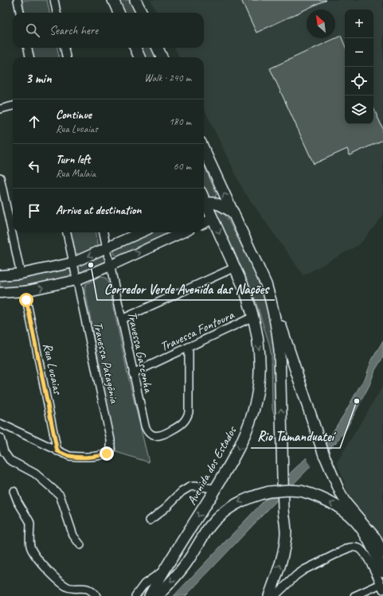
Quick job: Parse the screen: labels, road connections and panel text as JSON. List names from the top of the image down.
{
  "streets": {
    "highway": ["Avenida dos Estados"],
    "street": [
      "Travessa Fontoura",
      "Travessa Gasconha",
      "Travessa Patagônia",
      "Rua Lucaias"
    ]
  },
  "crossings": [
    ["Travessa Fontoura", "Travessa Gasconha"],
    ["Travessa Fontoura", "Avenida dos Estados"],
    ["Travessa Patagônia", "Rua Lucaias"]
  ],
  "places": ["Corredor Verde Avenida das Nações", "Rio Tamanduateí"],
  "north": "top left",
  "page": {
    "map_buttons": ["+", "−"],
    "search": "Search here",
    "heading": ["3 min", "Walk · 240 m"],
    "list": [
      ["Continue", "Rua Lucaias", "180 m"],
      ["Turn left", "Rua Malaia", "60 m"],
      "Arrive at destination"
    ]
  }
}
